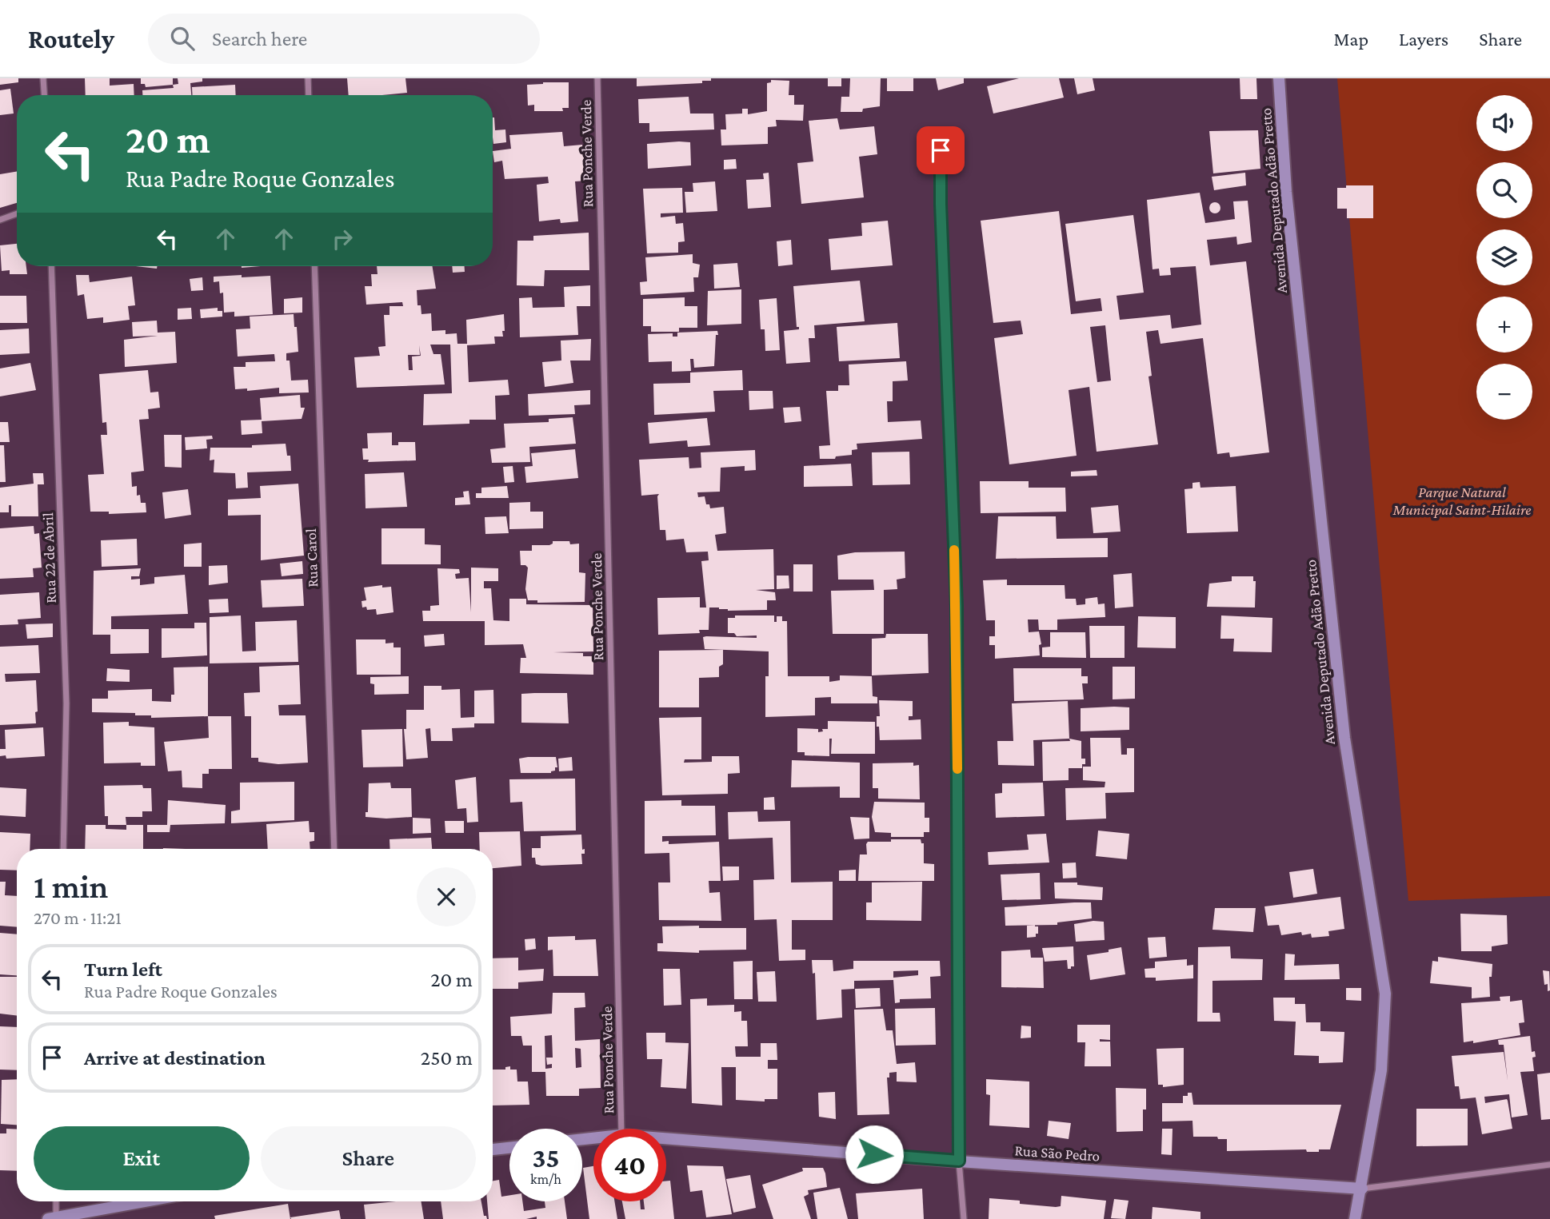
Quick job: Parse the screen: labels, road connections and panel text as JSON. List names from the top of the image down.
{
  "streets": {
    "street": [
      "Rua Ponche Verde",
      "Avenida Deputado Adão Pretto",
      "Rua 22 de Abril",
      "Rua Carol",
      "Rua São Pedro"
    ]
  },
  "crossings": [
    ["Avenida Deputado Adão Pretto", "Rua São Pedro"]
  ],
  "parks": ["Parque Natural Municipal Saint-Hilaire"],
  "page": {
    "header": "Routely",
    "search": "Search here",
    "nav": ["Map", "Layers", "Share"],
    "map_buttons": ["+", "−"],
    "turn": ["20 m", "Rua Padre Roque Gonzales"],
    "heading": ["1 min", "270 m · 11:21"],
    "list": [
      {
        "name": "Turn left",
        "note": "Rua Padre Roque Gonzales",
        "value": "20 m"
      },
      {
        "name": "Arrive at destination",
        "value": "250 m"
      }
    ],
    "buttons": ["Exit", "Share"],
    "speed": "35 km/h",
    "limit": "40"
  }
}
